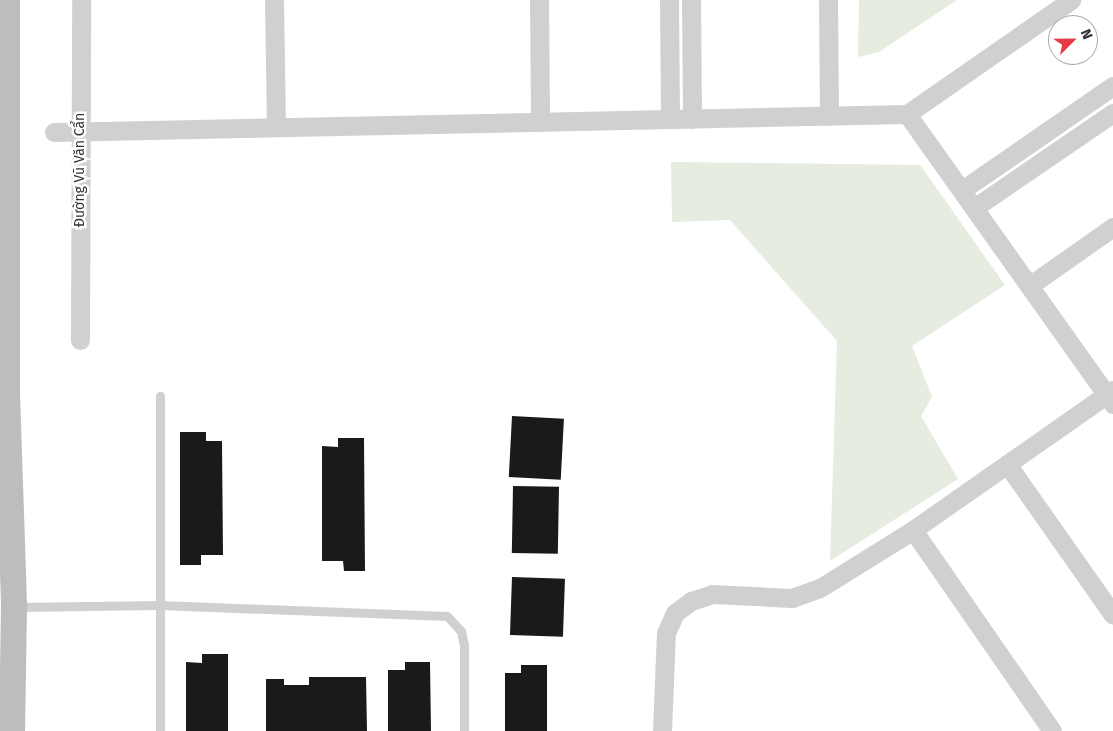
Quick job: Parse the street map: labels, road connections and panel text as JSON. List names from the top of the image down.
{
  "streets": {
    "street": ["Đường Vũ Văn Cẩn"]
  },
  "north": "top right"
}
